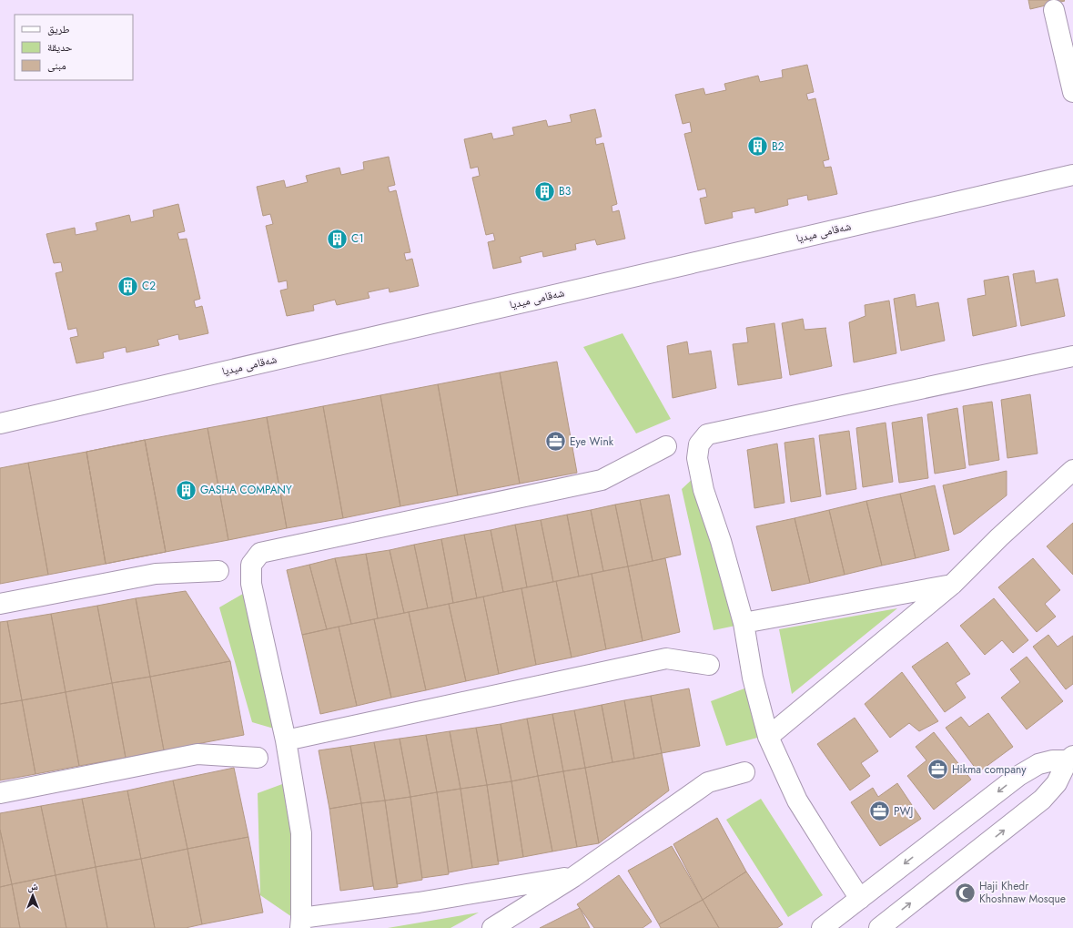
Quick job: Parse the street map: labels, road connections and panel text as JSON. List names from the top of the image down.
{
  "streets": {
    "street": ["شەقامی میدیا"]
  },
  "places": {
    "building": [
      "B2",
      "B3",
      "C1",
      "C2",
      "GASHA COMPANY"
    ],
    "office": ["Eye Wink", "Hikma company", "PWJ"],
    "mosque": ["Haji Khedr Khoshnaw Mosque"]
  },
  "legend": ["طريق", "حديقة", "مبنى"],
  "north": "top"
}
